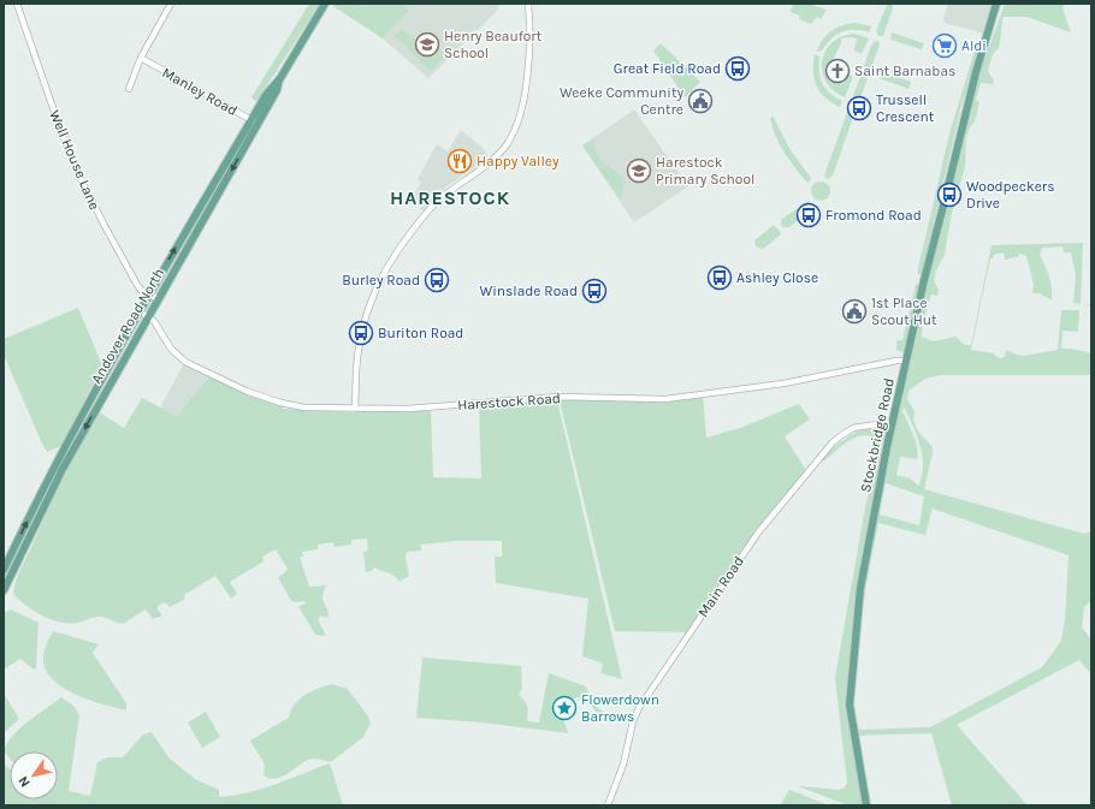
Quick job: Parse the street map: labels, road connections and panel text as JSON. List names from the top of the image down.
{
  "streets": {
    "main road": ["Andover Road North", "Stockbridge Road"],
    "street": [
      "Manley Road",
      "Well House Lane",
      "Harestock Road",
      "Main Road"
    ]
  },
  "crossings": [
    ["Manley Road", "Andover Road North"],
    ["Well House Lane", "Andover Road North"],
    ["Andover Road North", "Harestock Road"],
    ["Harestock Road", "Stockbridge Road"],
    ["Stockbridge Road", "Main Road"]
  ],
  "districts": ["HARESTOCK"],
  "places": {
    "school or university": ["Henry Beaufort School", "Harestock Primary School"],
    "supermarket": ["Aldi"],
    "bus stop": [
      "Great Field Road",
      "Trussell Crescent",
      "Woodpeckers Drive",
      "Fromond Road",
      "Ashley Close",
      "Burley Road",
      "Winslade Road",
      "Buriton Road"
    ],
    "church": ["Saint Barnabas"],
    "public building": ["Weeke Community Centre", "1st Place Scout Hut"],
    "restaurant": ["Happy Valley"],
    "place": ["Flowerdown Barrows"]
  },
  "north": "bottom left"
}
